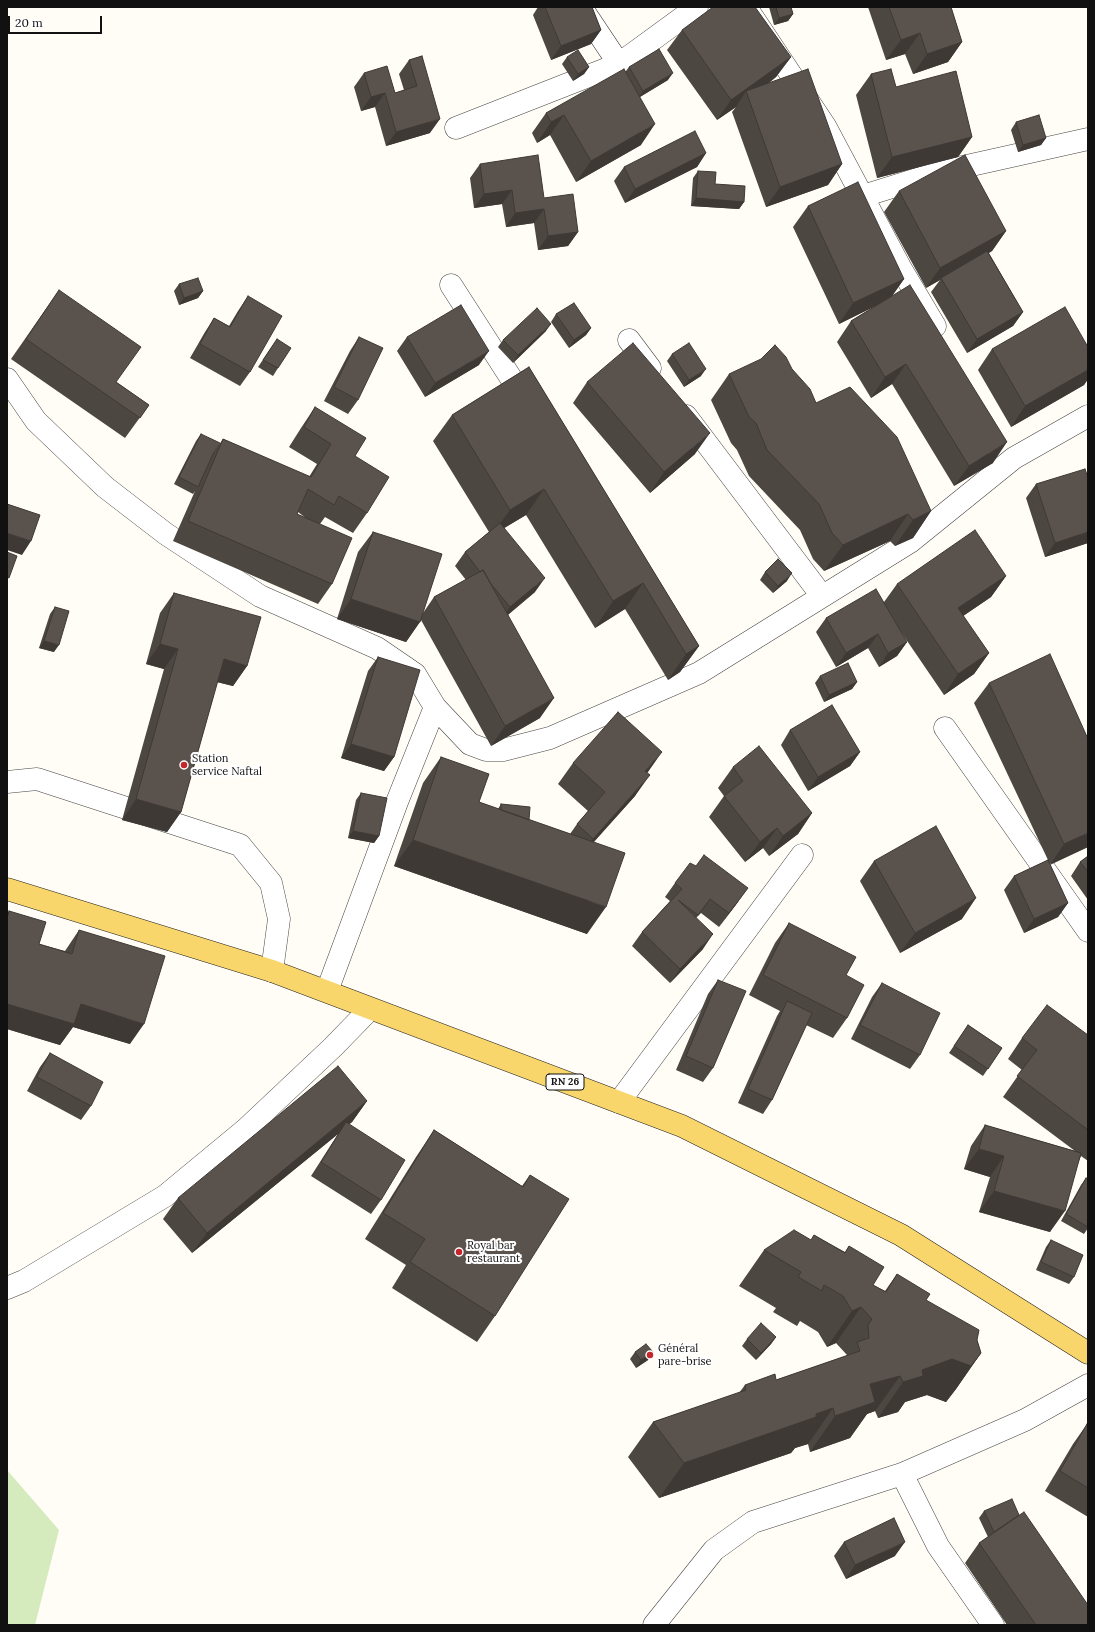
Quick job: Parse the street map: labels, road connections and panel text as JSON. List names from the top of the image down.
{
  "streets": {
    "main road": ["RN 26"]
  },
  "places": ["Station service Naftal", "Royal bar restaurant", "Général pare-brise"],
  "scale_bar": "20 m"
}
